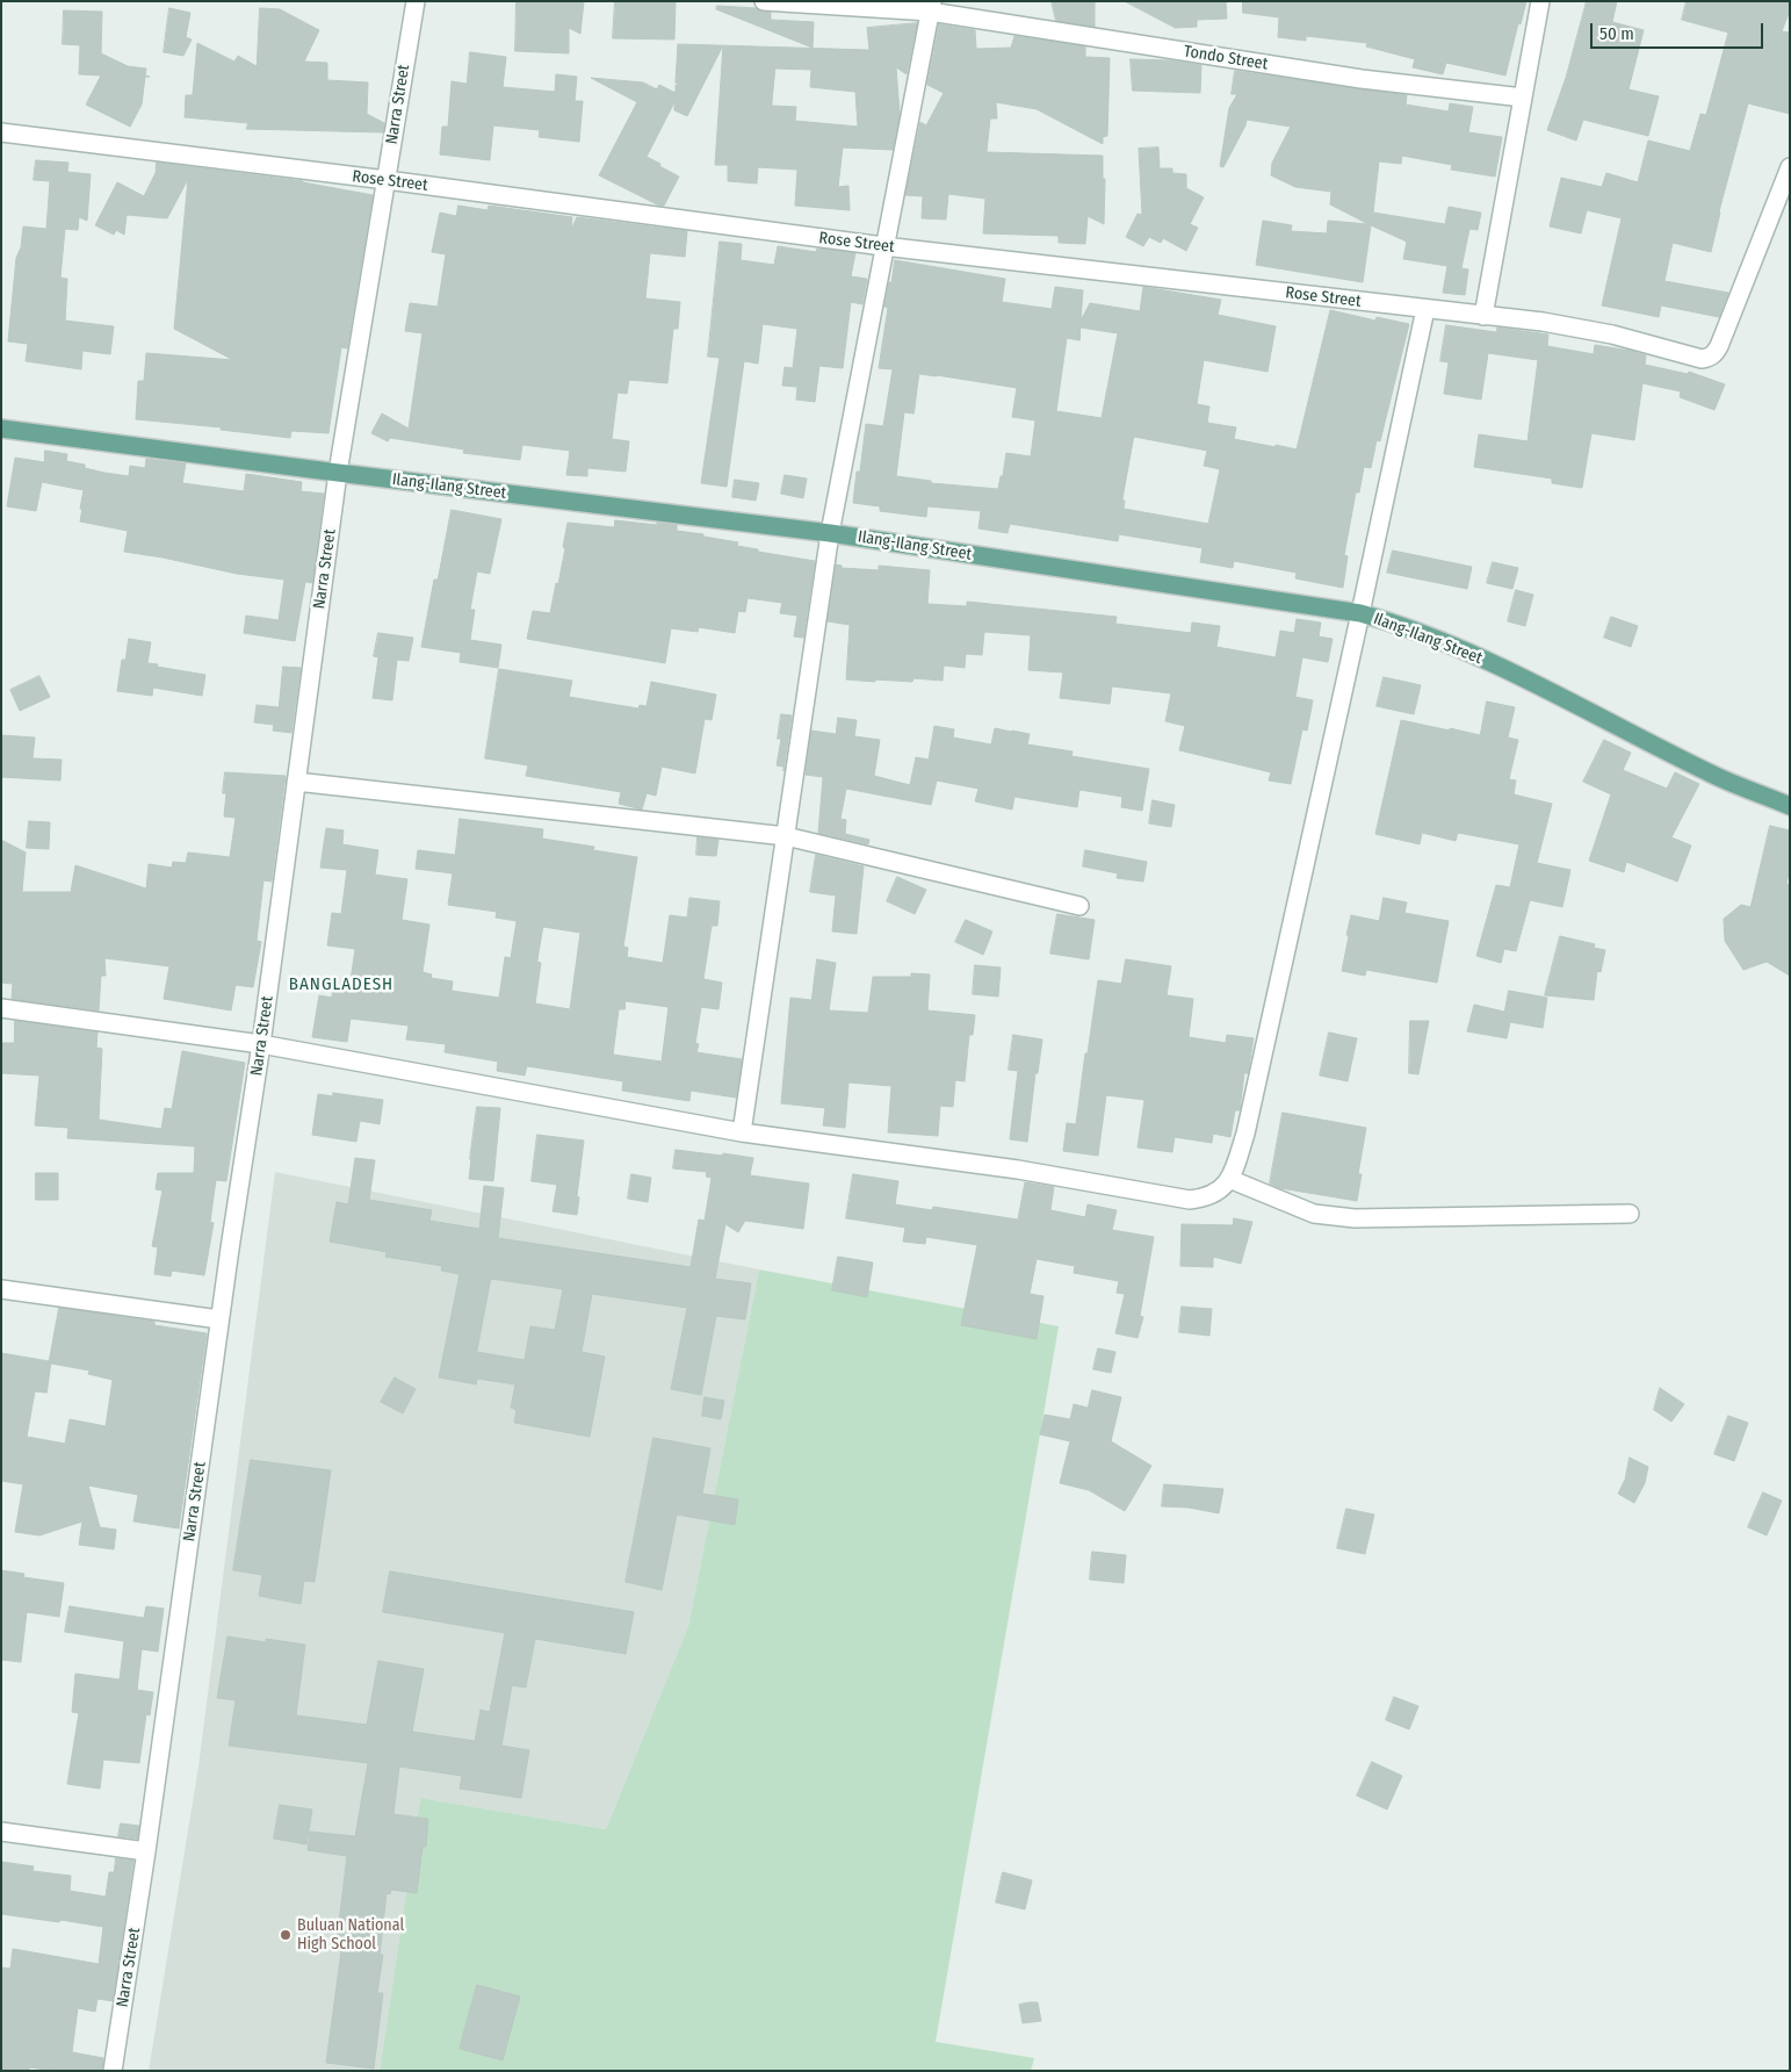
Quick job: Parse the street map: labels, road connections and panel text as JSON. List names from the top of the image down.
{
  "streets": {
    "main road": ["Ilang-Ilang Street"],
    "street": ["Tondo Street", "Narra Street", "Rose Street"]
  },
  "crossings": [
    ["Narra Street", "Rose Street"],
    ["Narra Street", "Ilang-Ilang Street"]
  ],
  "districts": ["BANGLADESH"],
  "places": ["Buluan National High School"],
  "scale_bar": "50 m"
}
